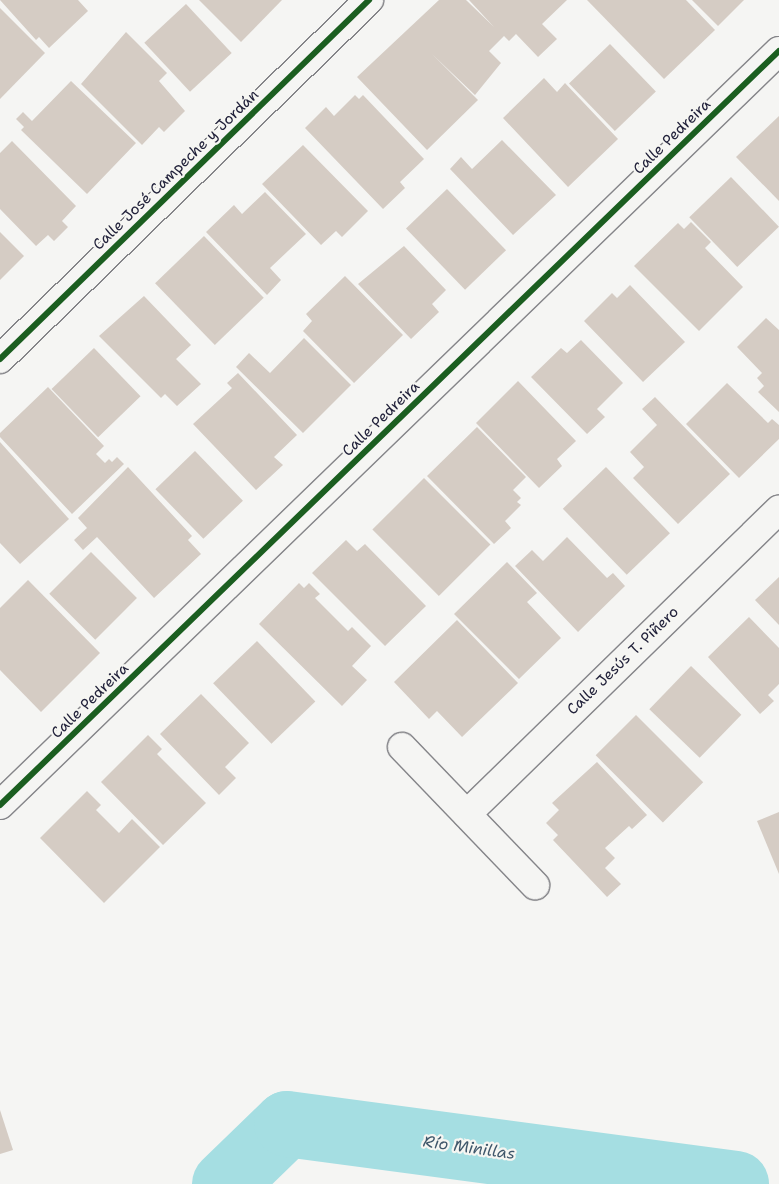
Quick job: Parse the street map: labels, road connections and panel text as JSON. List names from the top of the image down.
{
  "streets": {
    "street": ["Calle Pedreira", "Calle José Campeche y Jordán", "Calle Jesús T. Piñero"]
  },
  "water": ["Río Minillas"]
}
